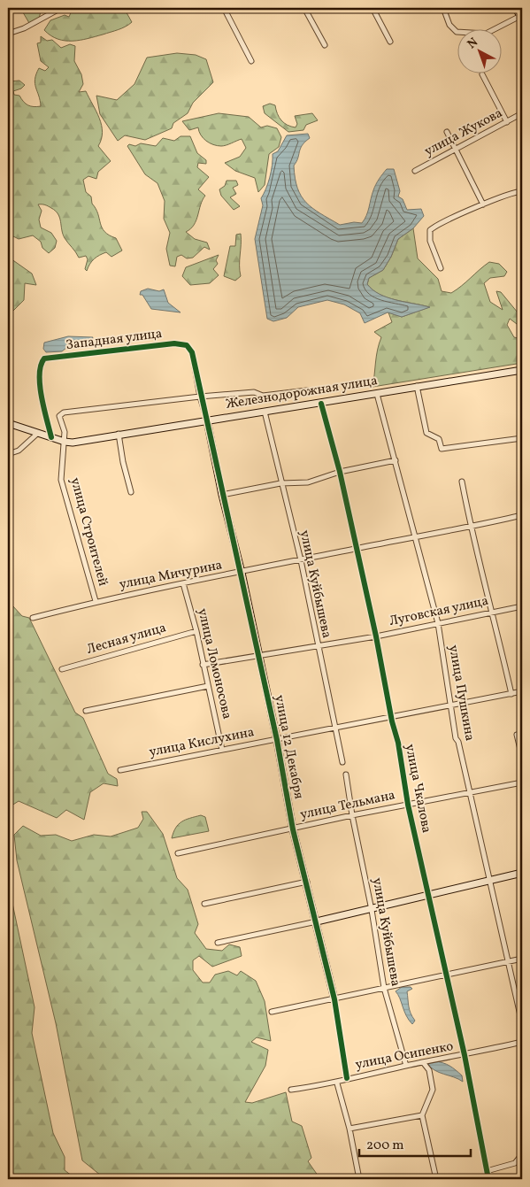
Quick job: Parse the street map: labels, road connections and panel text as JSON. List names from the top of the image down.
{
  "streets": {
    "street": [
      "улица Жукова",
      "Западная улица",
      "Железнодорожная улица",
      "улица Строителей",
      "улица Мичурина",
      "улица Куйбышева",
      "Луговская улица",
      "Лесная улица",
      "улица Ломоносова",
      "улица Пушкина",
      "улица Кислухина",
      "улица 12 Декабря",
      "улица Чкалова",
      "улица Тельмана",
      "улица Осипенко"
    ]
  },
  "crossings": [
    ["Западная улица", "Железнодорожная улица"],
    ["Железнодорожная улица", "улица Строителей"],
    ["Железнодорожная улица", "улица Куйбышева"],
    ["Железнодорожная улица", "улица Пушкина"],
    ["Железнодорожная улица", "улица 12 Декабря"],
    ["Железнодорожная улица", "улица Чкалова"],
    ["улица Строителей", "улица Мичурина"],
    ["улица Мичурина", "улица Куйбышева"],
    ["улица Мичурина", "улица Ломоносова"],
    ["улица Мичурина", "улица Пушкина"],
    ["улица Мичурина", "улица 12 Декабря"],
    ["улица Мичурина", "улица Чкалова"],
    ["улица Куйбышева", "Луговская улица"],
    ["улица Куйбышева", "улица Кислухина"],
    ["улица Куйбышева", "улица Тельмана"],
    ["улица Куйбышева", "улица Осипенко"],
    ["Луговская улица", "улица Ломоносова"],
    ["Луговская улица", "улица Пушкина"],
    ["Луговская улица", "улица 12 Декабря"],
    ["Луговская улица", "улица Чкалова"],
    ["Лесная улица", "улица Ломоносова"],
    ["улица Ломоносова", "улица Кислухина"],
    ["улица Пушкина", "улица Кислухина"],
    ["улица Пушкина", "улица Тельмана"],
    ["улица Кислухина", "улица 12 Декабря"],
    ["улица Кислухина", "улица Чкалова"],
    ["улица 12 Декабря", "улица Тельмана"],
    ["улица 12 Декабря", "улица Осипенко"],
    ["улица Чкалова", "улица Тельмана"],
    ["улица Чкалова", "улица Осипенко"]
  ],
  "scale_bar": "200 m",
  "north": "top left"
}
